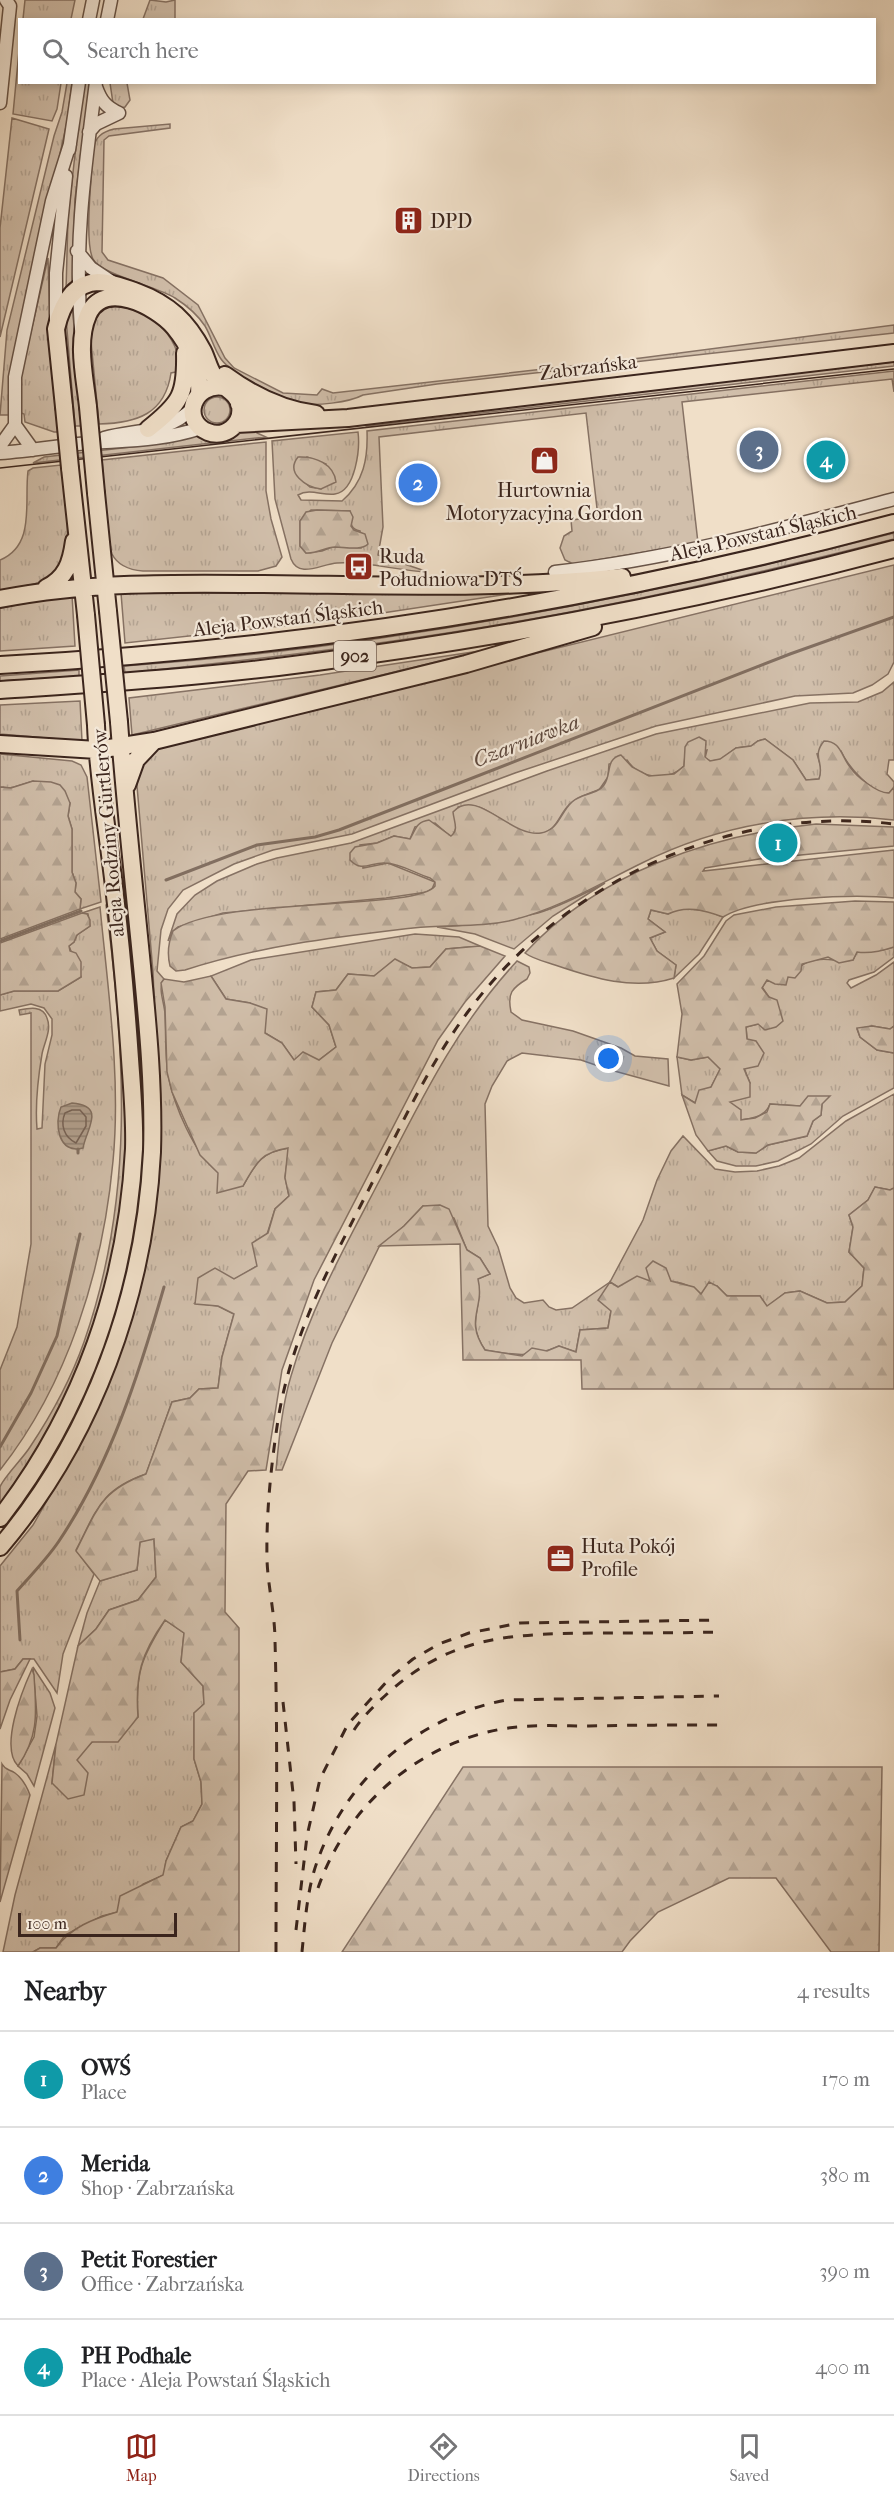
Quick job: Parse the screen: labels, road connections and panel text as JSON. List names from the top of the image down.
{
  "streets": {
    "main road": [
      "Zabrzańska",
      "Aleja Powstań Śląskich",
      "902",
      "aleja Rodziny Gürtlerów"
    ]
  },
  "water": ["Czarniawka"],
  "places": {
    "building": ["DPD"],
    "shop": ["Hurtownia Motoryzacyjna Gordon"],
    "bus stop": ["Ruda Południowa DTŚ"],
    "office": ["Huta Pokój Profile"]
  },
  "scale_bar": "100 m",
  "page": {
    "search": "Search here",
    "pins": [
      "3",
      "4",
      "2",
      "1"
    ],
    "scale": "100 m",
    "heading": ["Nearby", "4 results"],
    "list": [
      {
        "mark": "1",
        "name": "OWŚ",
        "note": "Place",
        "value": "170 m"
      },
      {
        "mark": "2",
        "name": "Merida",
        "note": "Shop · Zabrzańska",
        "value": "380 m"
      },
      {
        "mark": "3",
        "name": "Petit Forestier",
        "note": "Office · Zabrzańska",
        "value": "390 m"
      },
      {
        "mark": "4",
        "name": "PH Podhale",
        "note": "Place · Aleja Powstań Śląskich",
        "value": "400 m"
      }
    ],
    "nav": ["Map", "Directions", "Saved"]
  }
}
